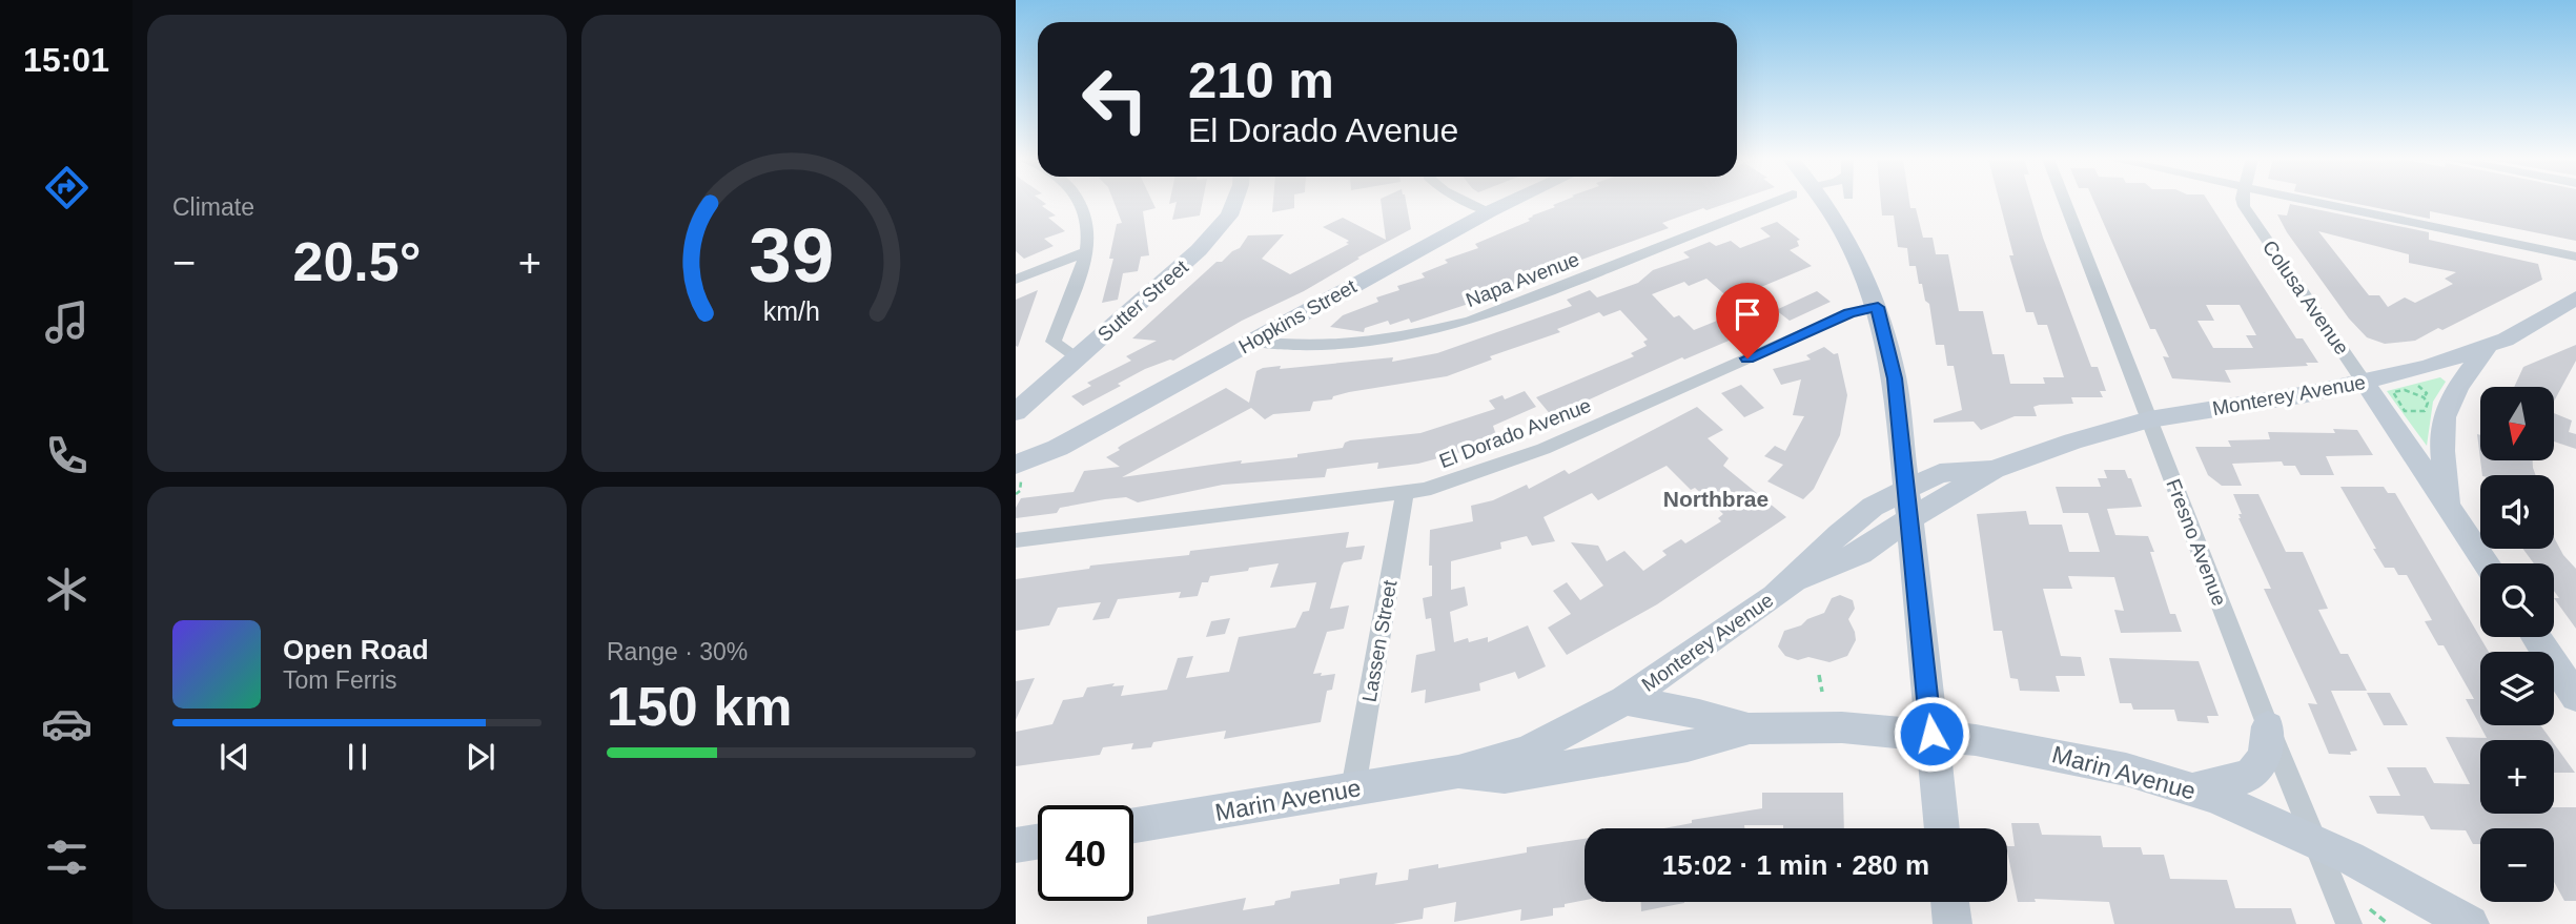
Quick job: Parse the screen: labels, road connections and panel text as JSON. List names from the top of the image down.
{
  "streets": {
    "main road": [
      "Colusa Avenue",
      "Sutter Street",
      "Hopkins Street",
      "Monterey Avenue",
      "Marin Avenue"
    ],
    "street": [
      "Napa Avenue",
      "El Dorado Avenue",
      "Fresno Avenue",
      "Lassen Street"
    ]
  },
  "crossings": [
    ["Napa Avenue", "Hopkins Street"],
    ["Colusa Avenue", "Monterey Avenue"],
    ["Monterey Avenue", "Fresno Avenue"],
    ["Monterey Avenue", "Marin Avenue"],
    ["El Dorado Avenue", "Lassen Street"],
    ["Fresno Avenue", "Marin Avenue"],
    ["Lassen Street", "Marin Avenue"]
  ],
  "districts": ["Northbrae"],
  "north": "bottom",
  "page": {
    "tabs": "15:01",
    "tile": [
      "Climate",
      ["Range · 30%", "150 km"]
    ],
    "turn": ["210 m", "El Dorado Avenue"],
    "heat": ["−", "20.5°", "+"],
    "map_buttons": ["+", "−"],
    "song": ["Open Road", "Tom Ferris"],
    "limit": "40",
    "trip": "15:02 · 1 min · 280 m",
    "gauge": ["39", "km/h"]
  }
}
